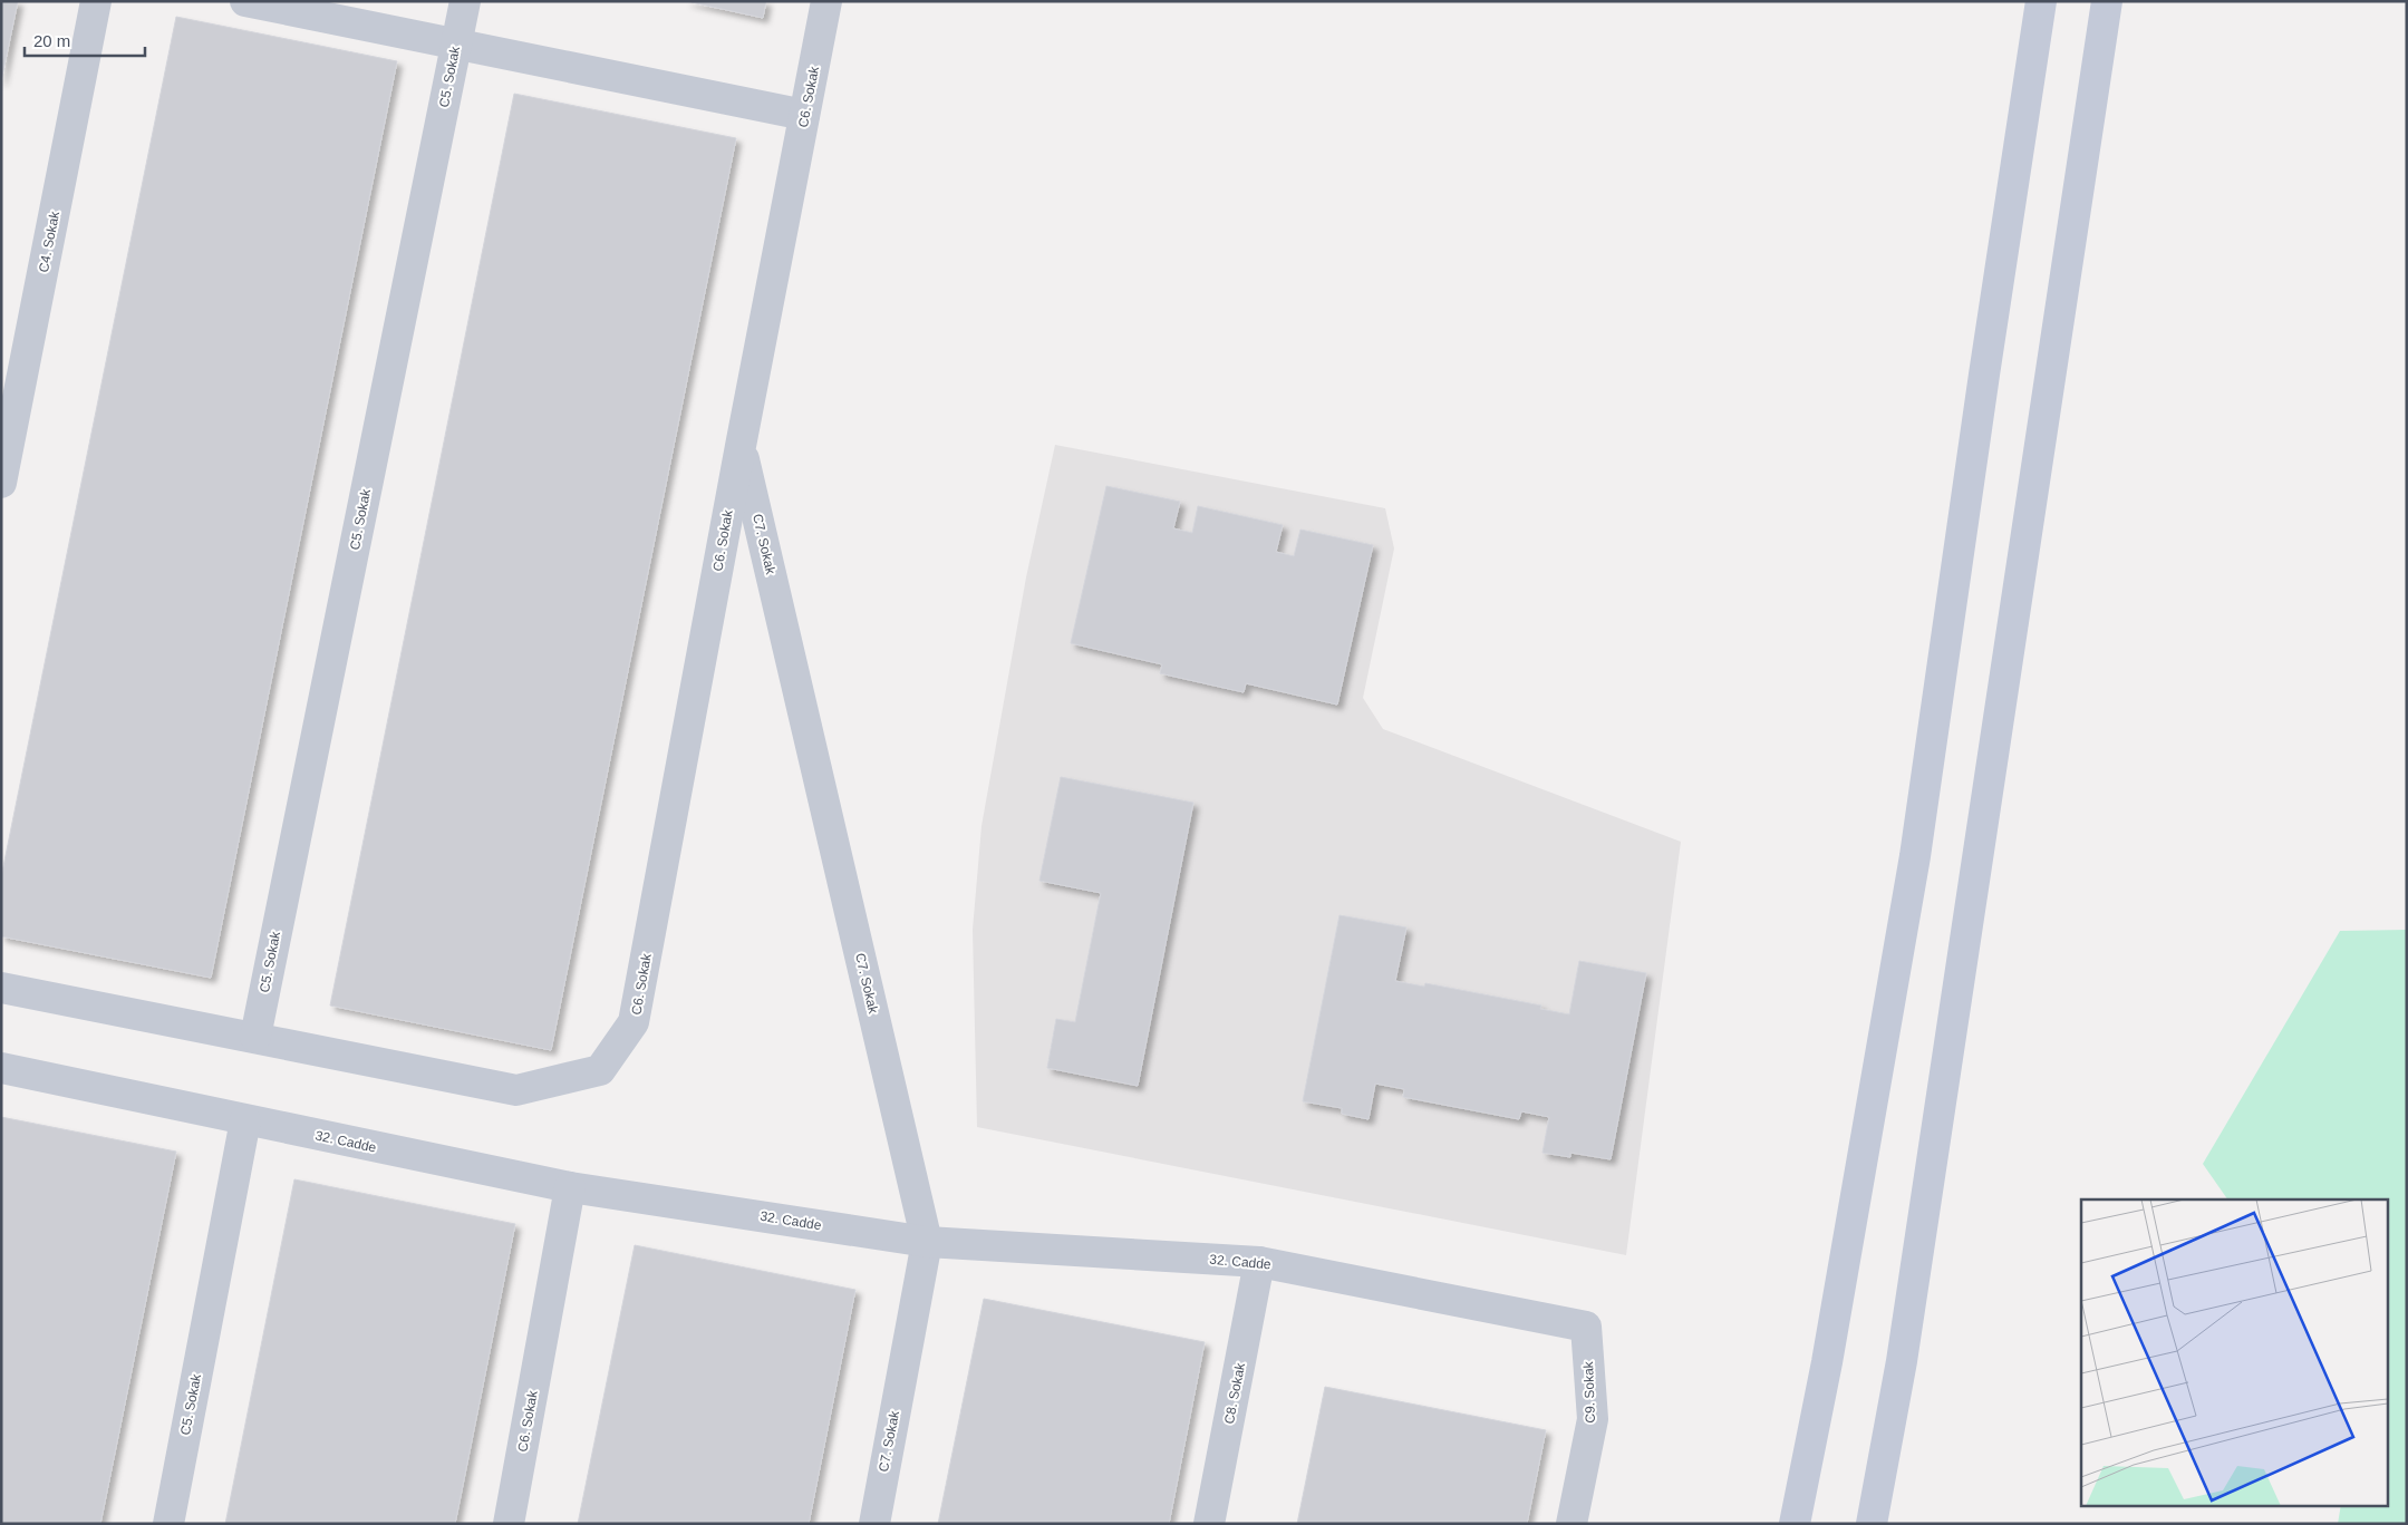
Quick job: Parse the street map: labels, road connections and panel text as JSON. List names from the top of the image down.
{
  "streets": {
    "street": [
      "C5. Sokak",
      "C6. Sokak",
      "C4. Sokak",
      "C7. Sokak",
      "32. Cadde",
      "C9. Sokak",
      "C8. Sokak"
    ]
  },
  "crossings": [
    ["C5. Sokak", "C6. Sokak"],
    ["C5. Sokak", "32. Cadde"],
    ["C6. Sokak", "C7. Sokak"],
    ["C6. Sokak", "32. Cadde"],
    ["C7. Sokak", "32. Cadde"],
    ["32. Cadde", "C9. Sokak"],
    ["32. Cadde", "C8. Sokak"]
  ],
  "scale_bar": "20 m"
}
